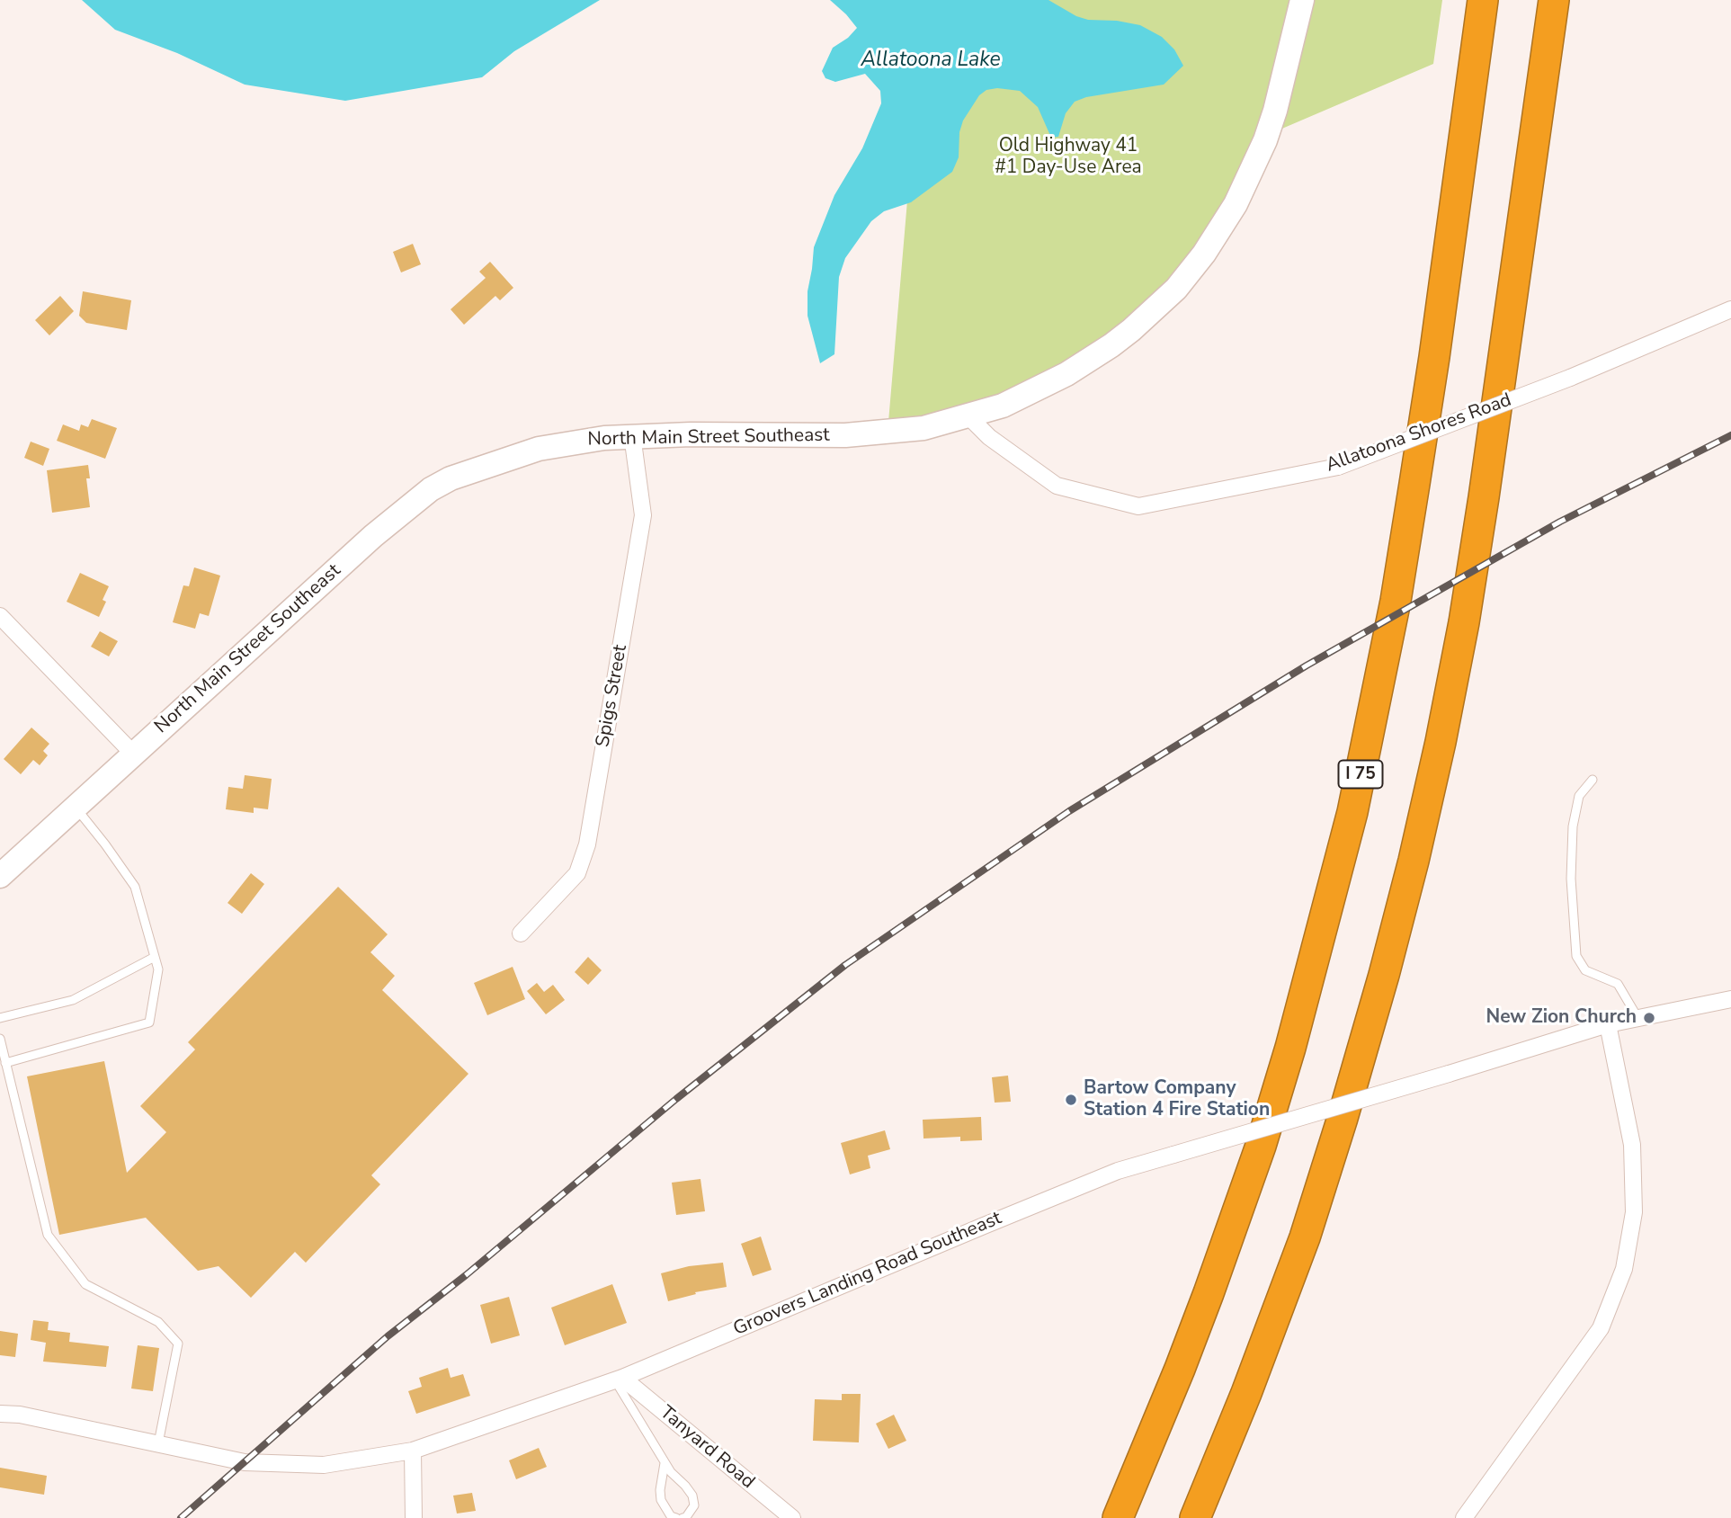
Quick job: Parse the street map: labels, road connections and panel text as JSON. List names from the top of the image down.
{
  "streets": {
    "highway": ["I 75"],
    "street": [
      "Allatoona Shores Road",
      "North Main Street Southeast",
      "Spigs Street",
      "Groovers Landing Road Southeast",
      "Tanyard Road"
    ]
  },
  "crossings": [
    ["Allatoona Shores Road", "North Main Street Southeast"],
    ["North Main Street Southeast", "Spigs Street"],
    ["Groovers Landing Road Southeast", "Tanyard Road"]
  ],
  "water": ["Allatoona Lake"],
  "parks": ["Old Highway 41 #1 Day-Use Area"],
  "places": ["New Zion Church", "Bartow Company Station 4 Fire Station"]
}
